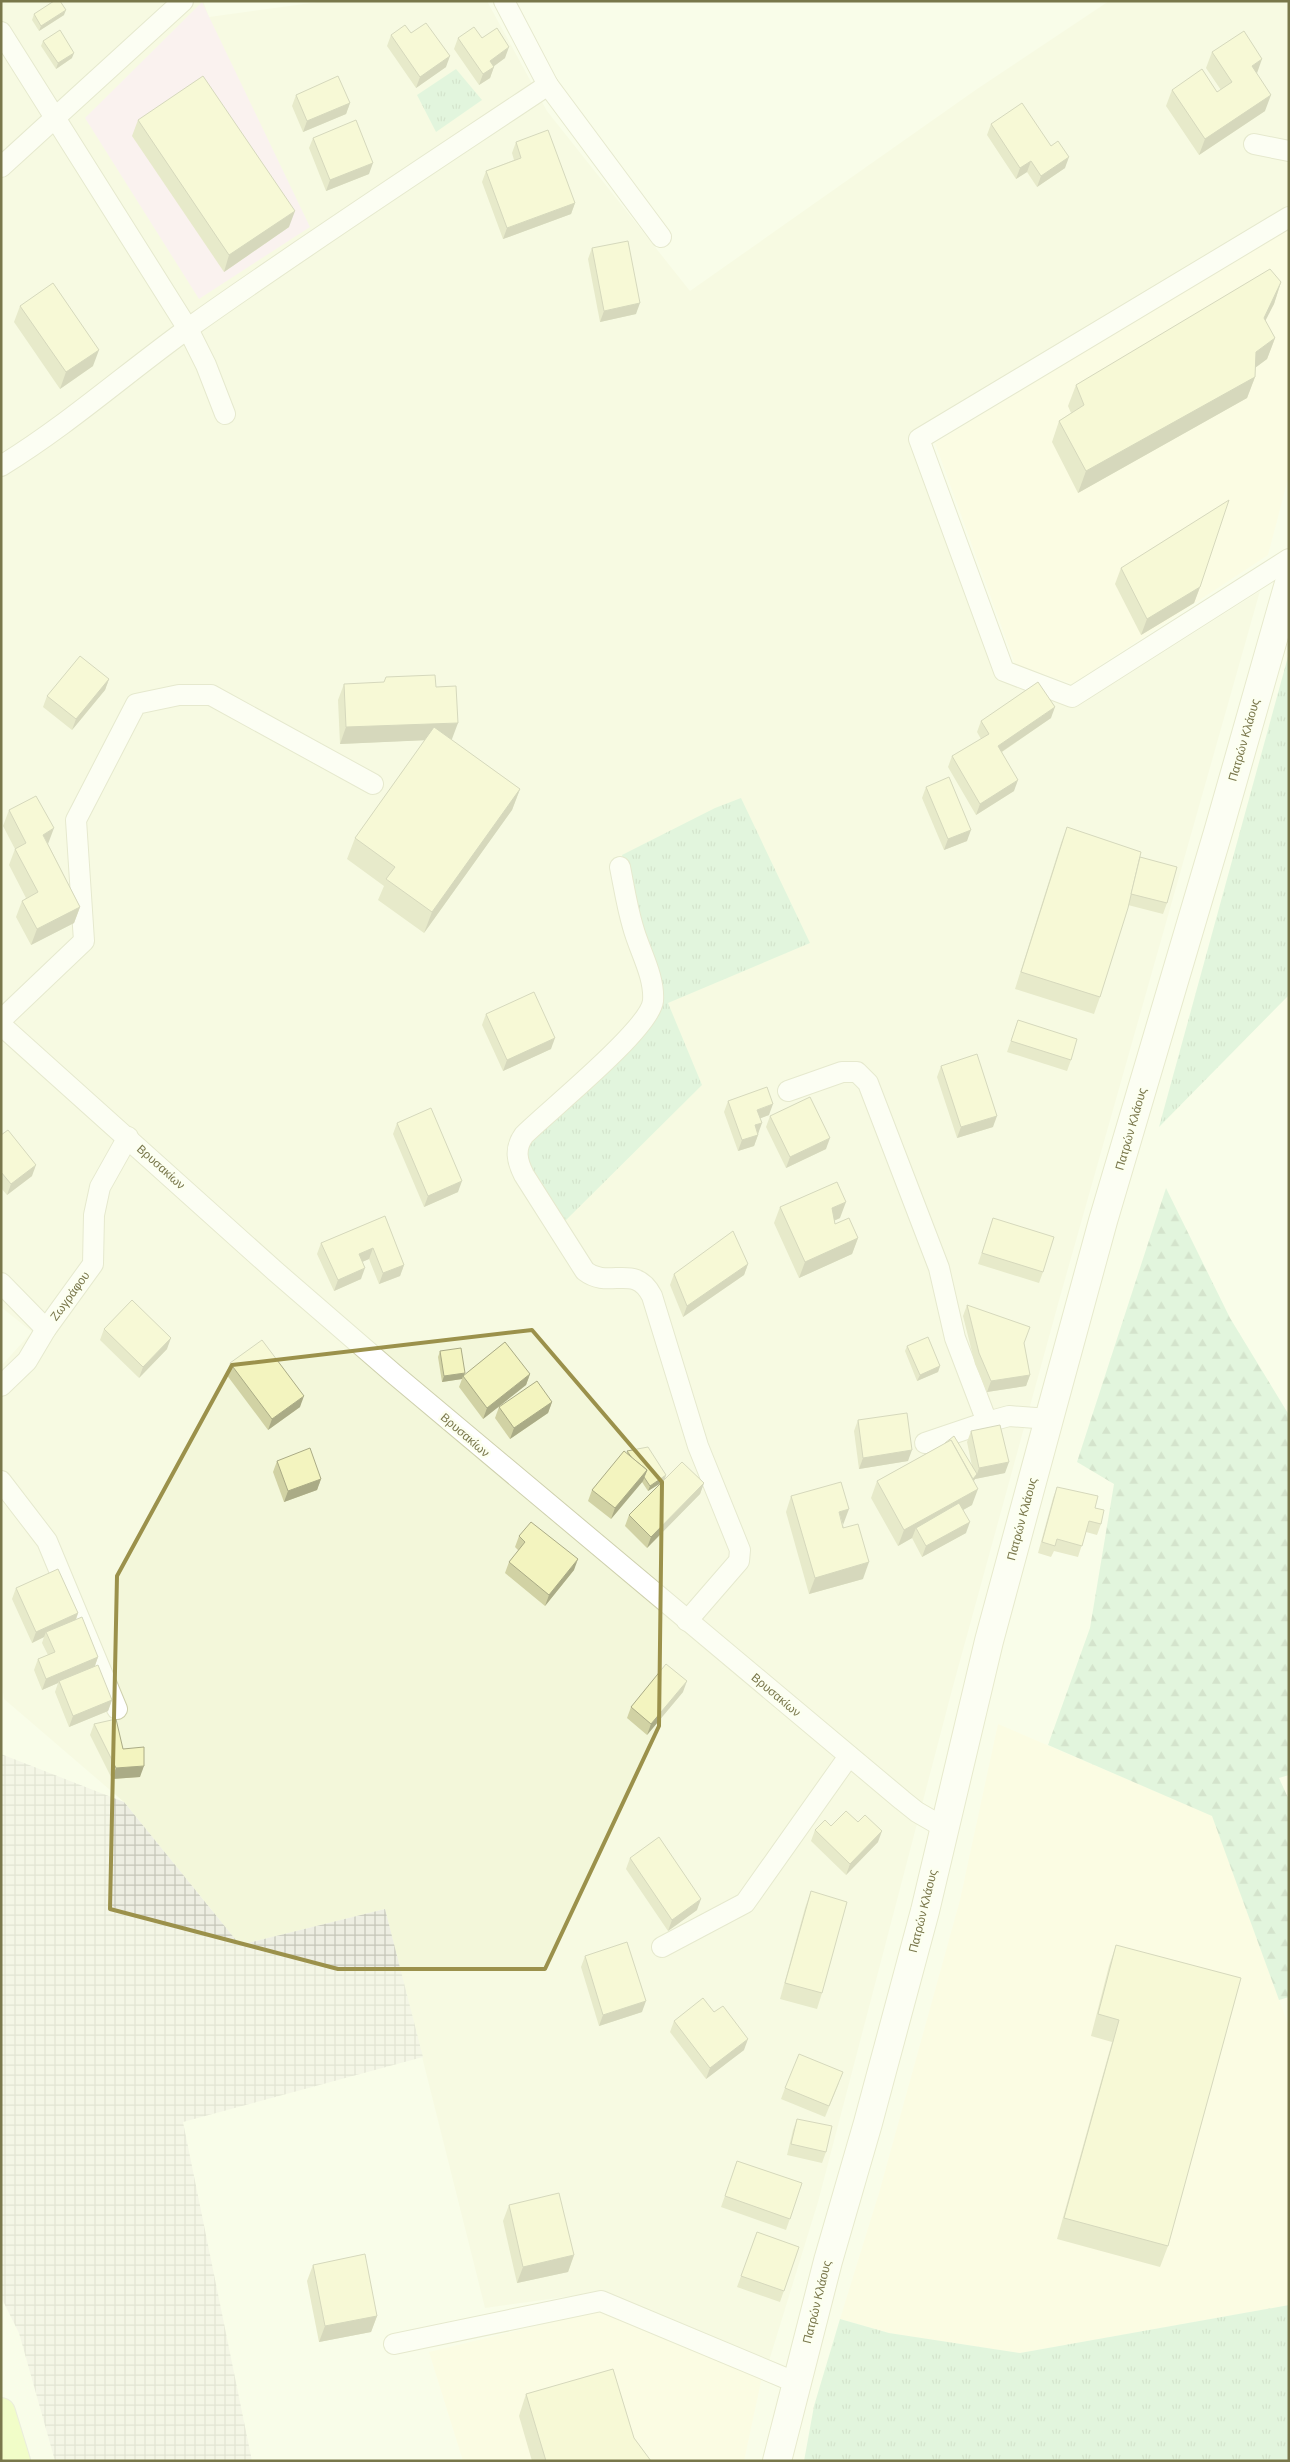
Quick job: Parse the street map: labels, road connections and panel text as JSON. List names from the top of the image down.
{
  "streets": {
    "main road": ["Πατρών Κλάους"],
    "street": ["Βρυσακίων", "Ζωγράφου"]
  },
  "crossings": [
    ["Πατρών Κλάους", "Βρυσακίων"],
    ["Βρυσακίων", "Ζωγράφου"]
  ]
}
